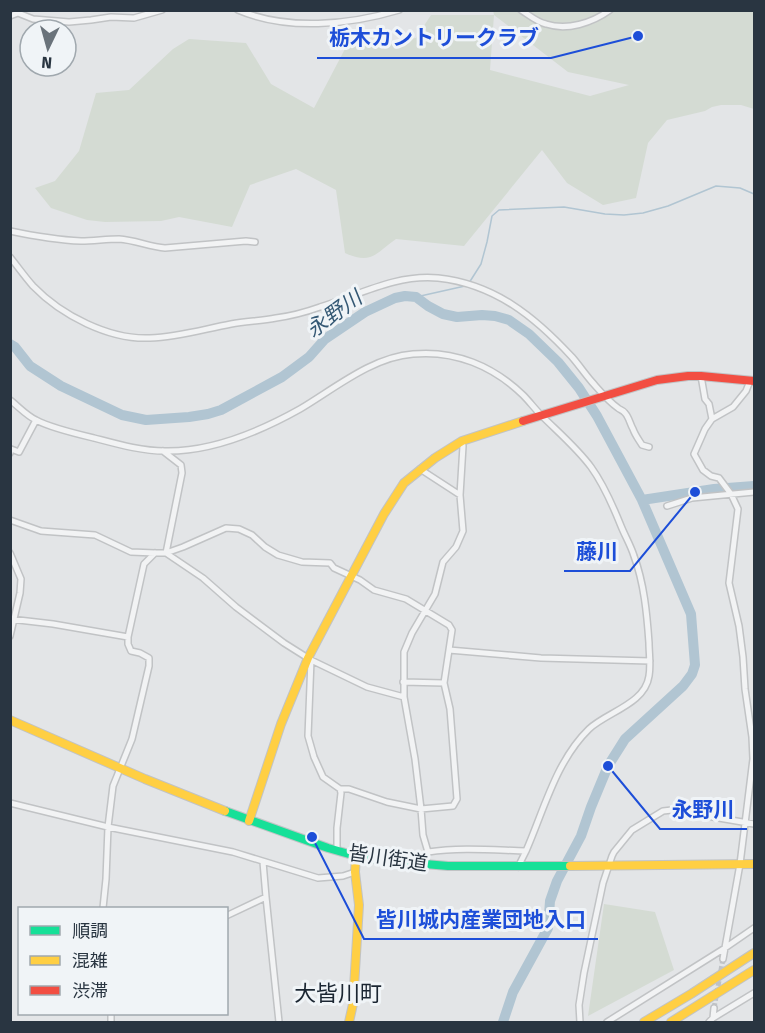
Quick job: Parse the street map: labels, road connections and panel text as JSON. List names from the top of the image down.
{
  "streets": {
    "main road": ["皆川街道"]
  },
  "districts": ["大皆川町"],
  "water": ["永野川"],
  "places": [
    "栃木カントリークラブ",
    "藤川",
    "永野川",
    "皆川城内産業団地入口"
  ],
  "legend": ["順調", "混雑", "渋滞"],
  "north": "bottom"
}
